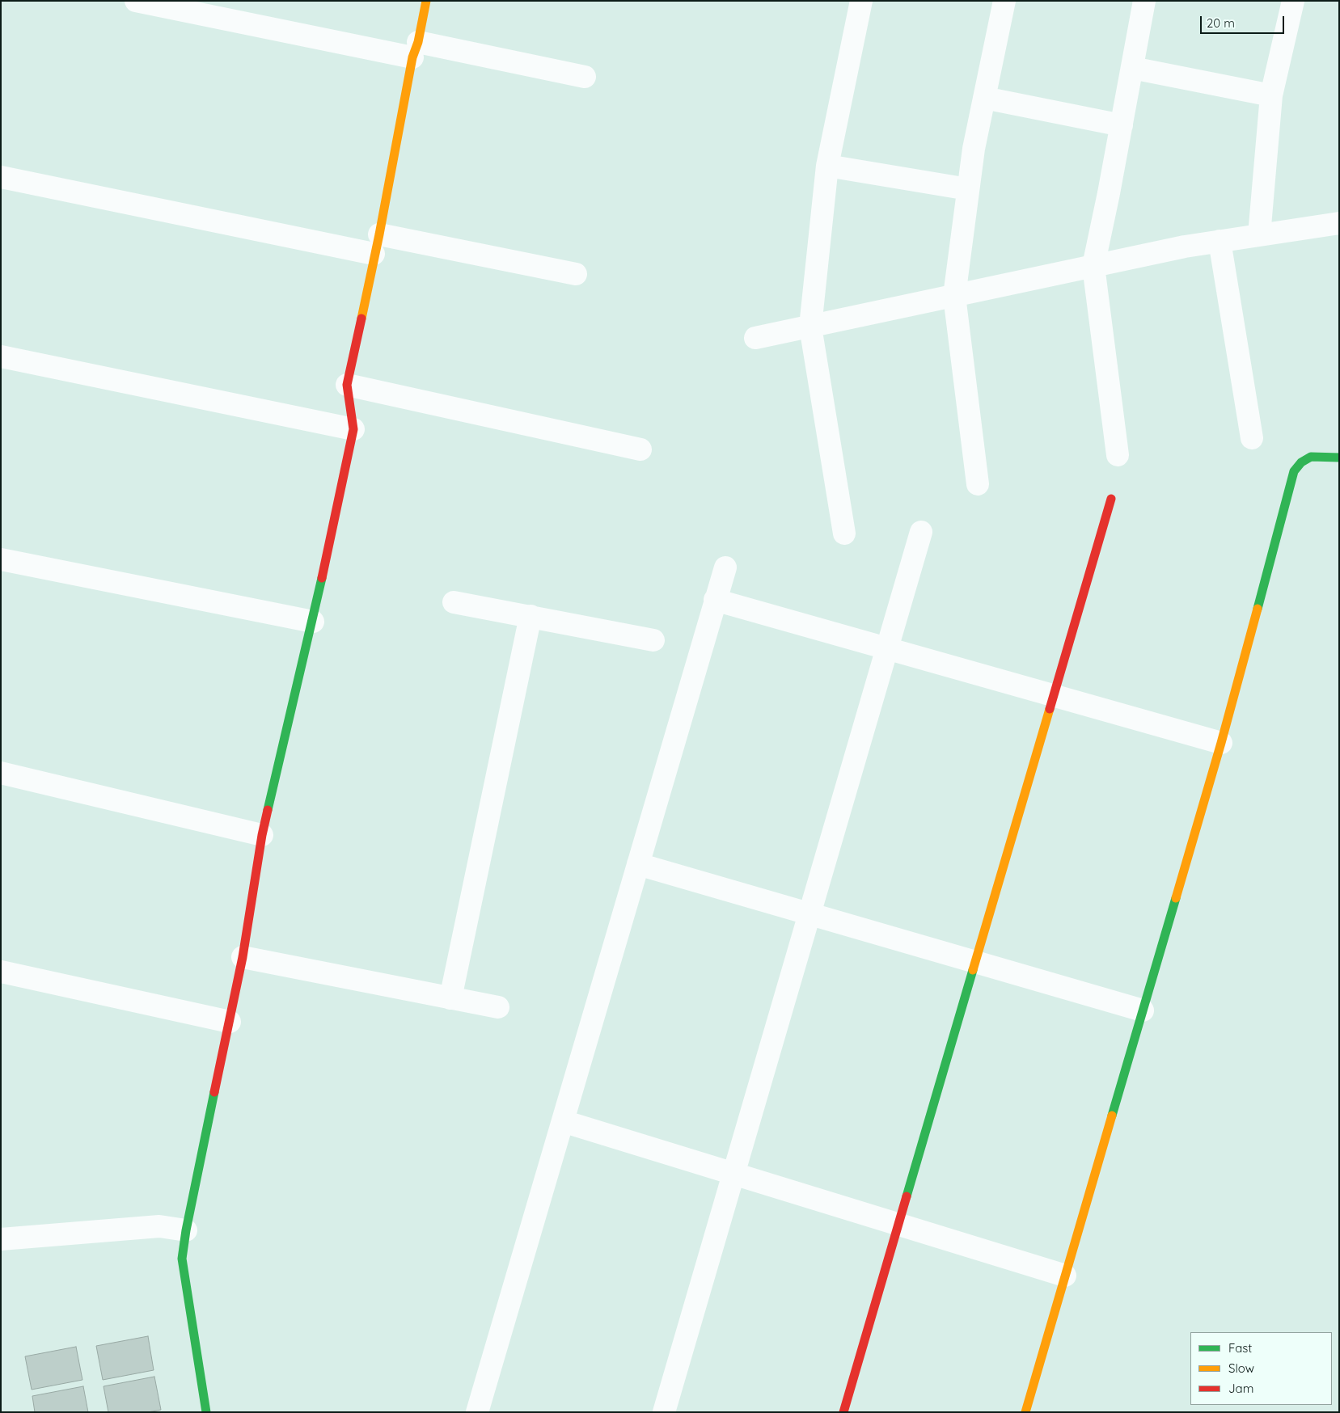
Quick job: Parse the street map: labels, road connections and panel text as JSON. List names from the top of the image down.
{
  "legend": ["Fast", "Slow", "Jam"],
  "scale_bar": "20 m"
}
